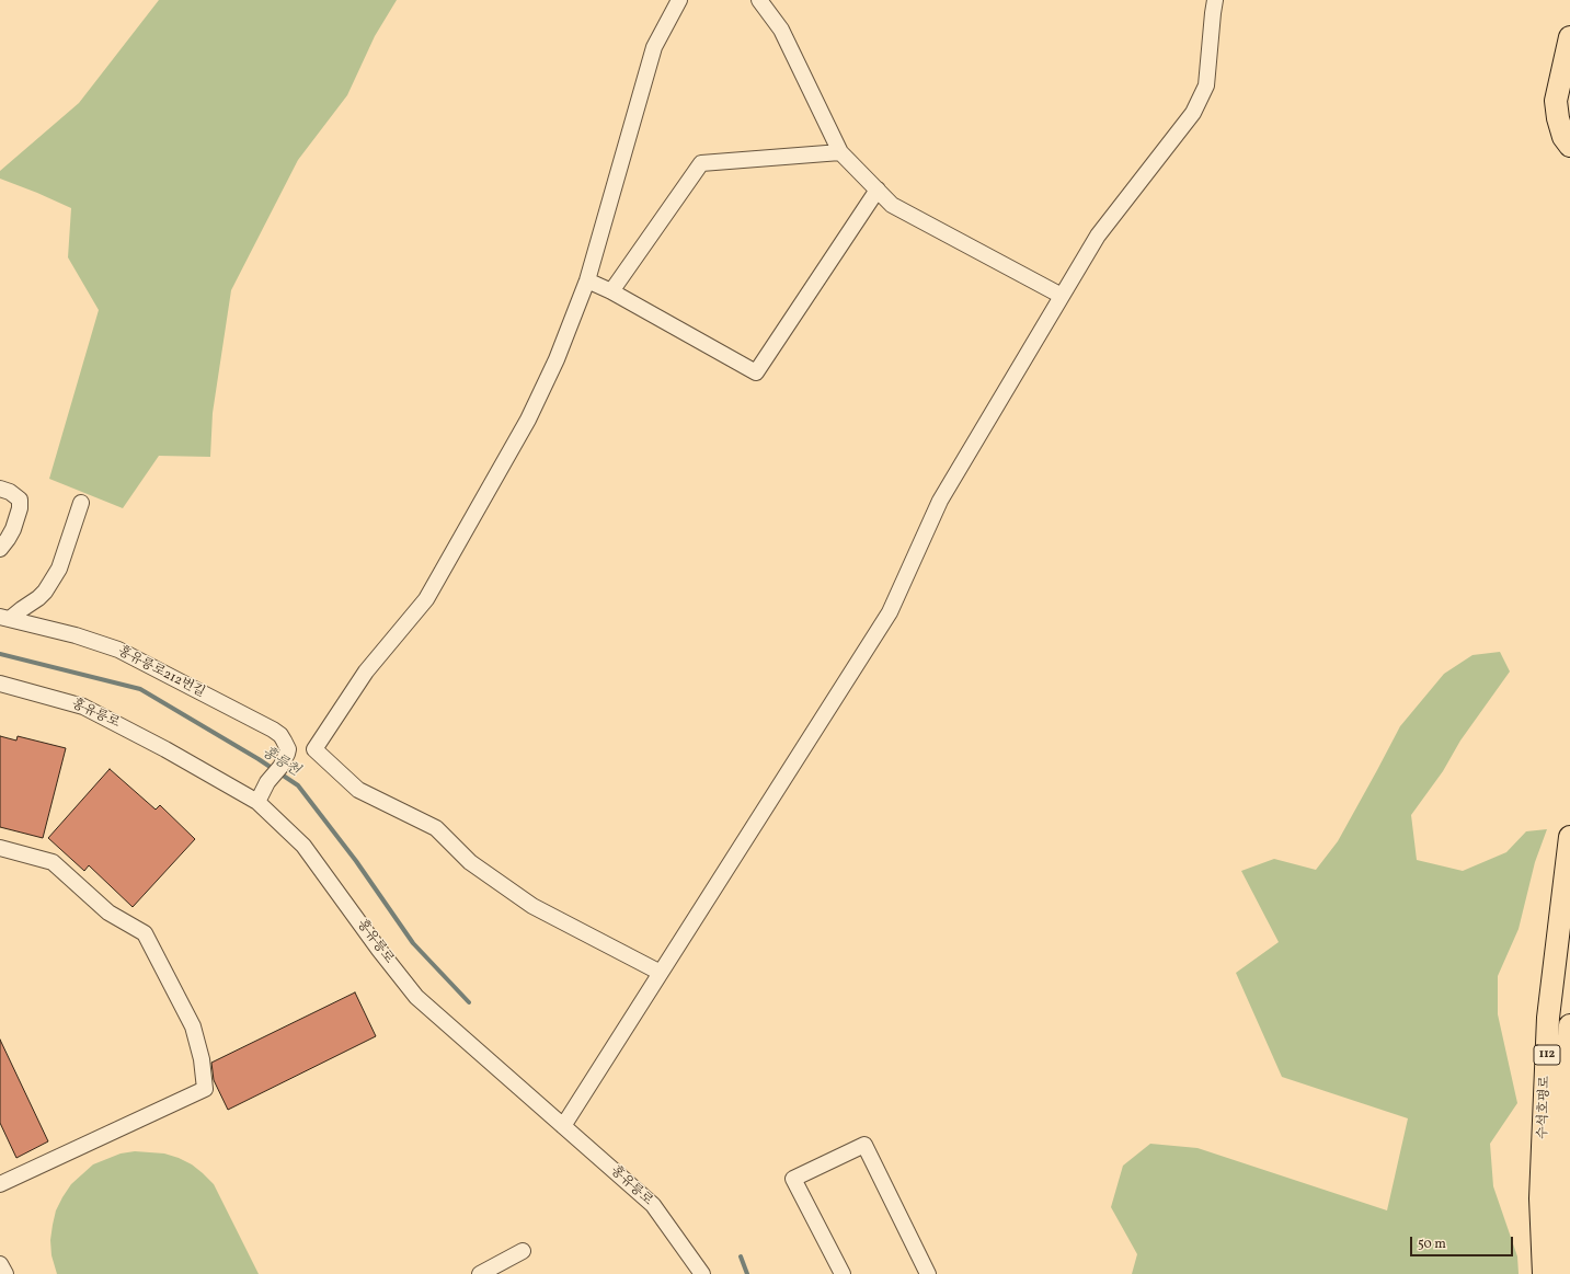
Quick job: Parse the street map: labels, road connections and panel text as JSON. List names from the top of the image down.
{
  "streets": {
    "highway": ["112", "수석호평로"],
    "street": ["홍유릉로212번길", "홍유릉로"]
  },
  "crossings": [
    ["홍유릉로212번길", "홍유릉로"]
  ],
  "water": ["홍릉천"],
  "scale_bar": "50 m"
}
